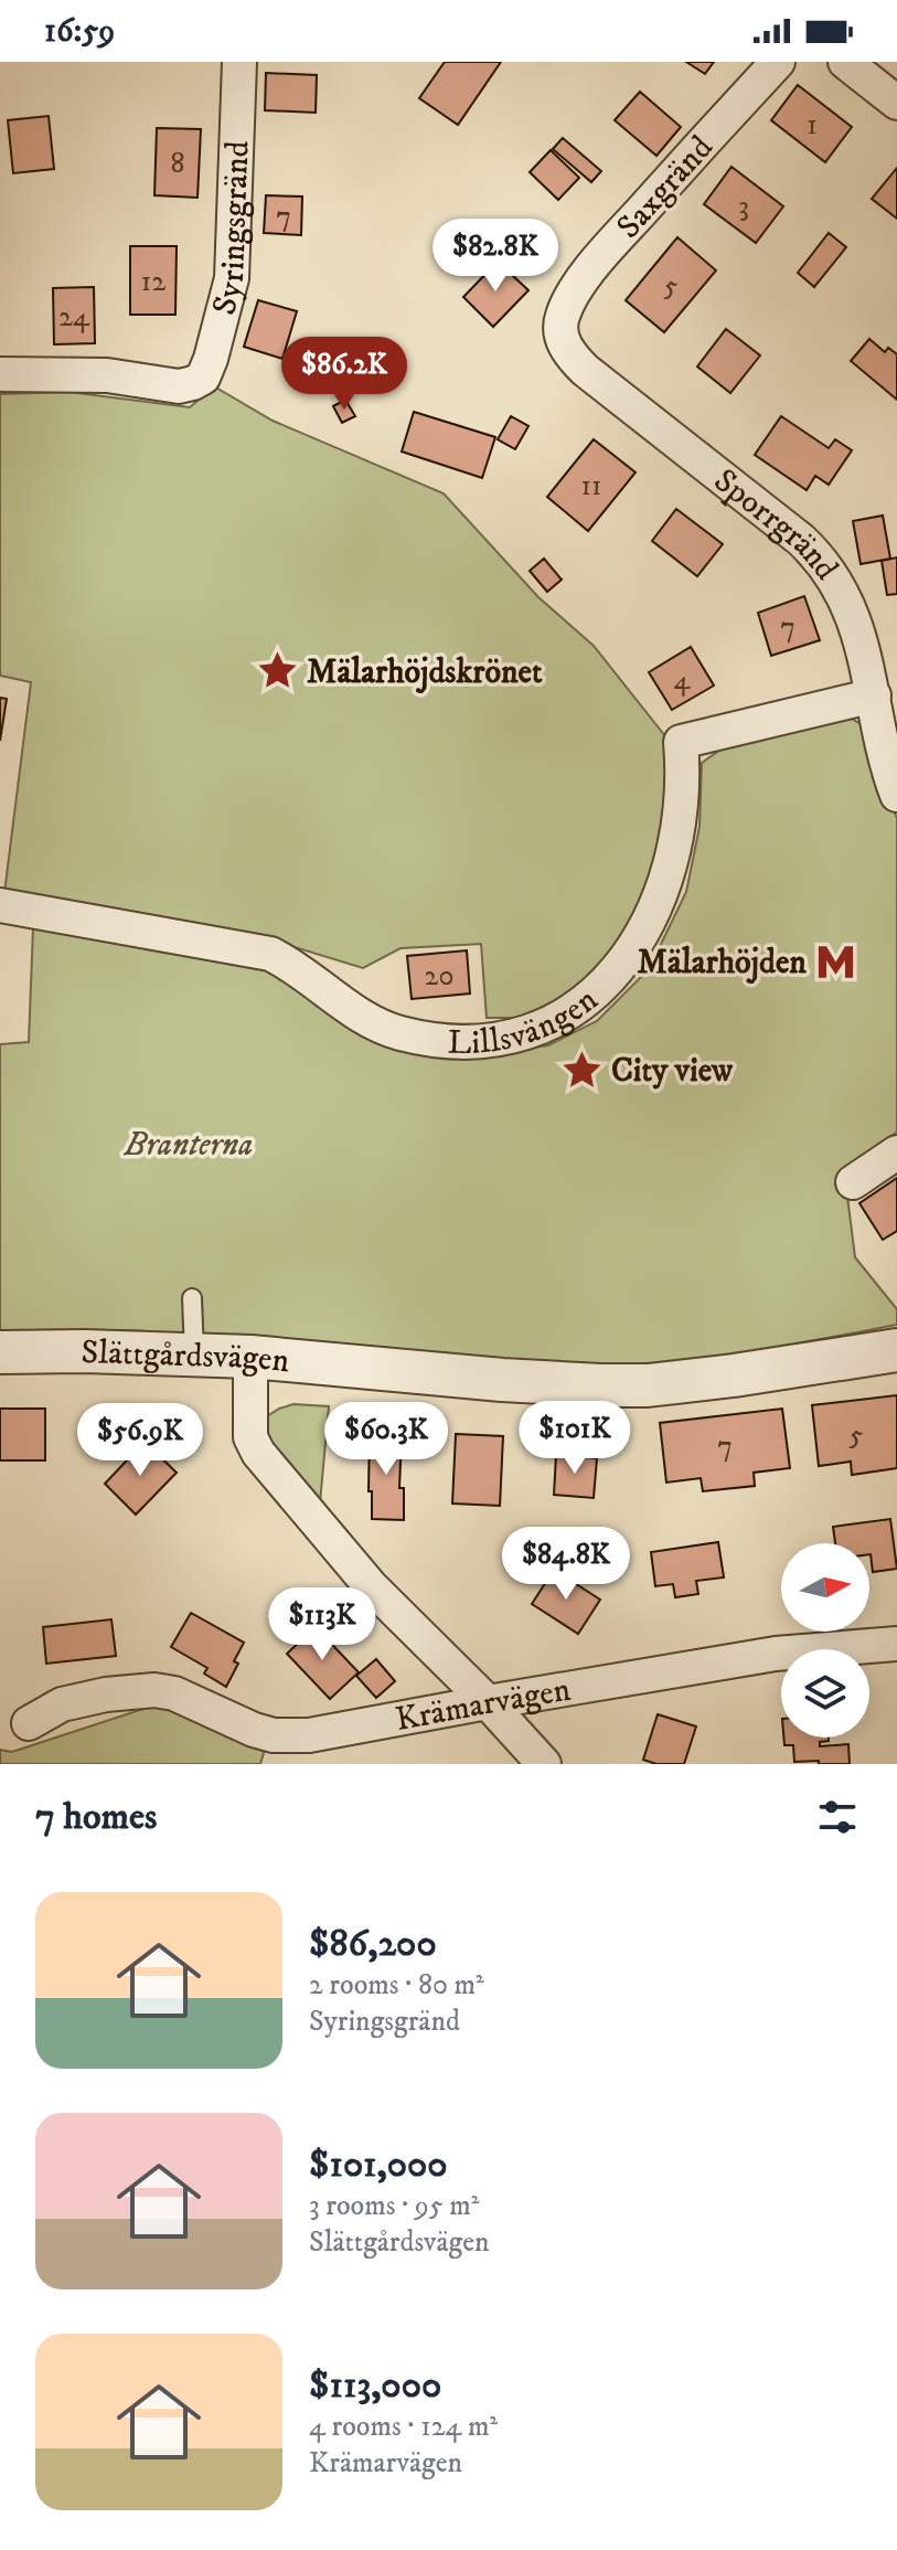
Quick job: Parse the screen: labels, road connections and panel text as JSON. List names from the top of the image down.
{
  "streets": {
    "street": [
      "Saxgränd",
      "Syringsgränd",
      "Sporrgränd",
      "Lillsvängen",
      "Slättgårdsvägen",
      "Krämarvägen"
    ]
  },
  "crossings": [
    ["Saxgränd", "Sporrgränd"],
    ["Sporrgränd", "Lillsvängen"]
  ],
  "parks": ["Branterna"],
  "places": {
    "place": ["Mälarhöjdskrönet", "City view"],
    "metro station": ["Mälarhöjden"]
  },
  "house_numbers": [
    "1",
    "8",
    "3",
    "7",
    "12",
    "5",
    "24",
    "11",
    "7",
    "4",
    "20",
    "5",
    "7"
  ],
  "north": "right",
  "page": {
    "status": "16:59",
    "price": [
      "$82.8K",
      "$86.2K",
      "$101K",
      "$60.3K",
      "$56.9K",
      "$84.8K",
      "$113K"
    ],
    "heading": "7 homes",
    "list": [
      {
        "name": "$86,200",
        "note": "2 rooms · 80 m² · Syringsgränd"
      },
      {
        "name": "$101,000",
        "note": "3 rooms · 95 m² · Slättgårdsvägen"
      },
      {
        "name": "$113,000",
        "note": "4 rooms · 124 m² · Krämarvägen"
      }
    ]
  }
}
